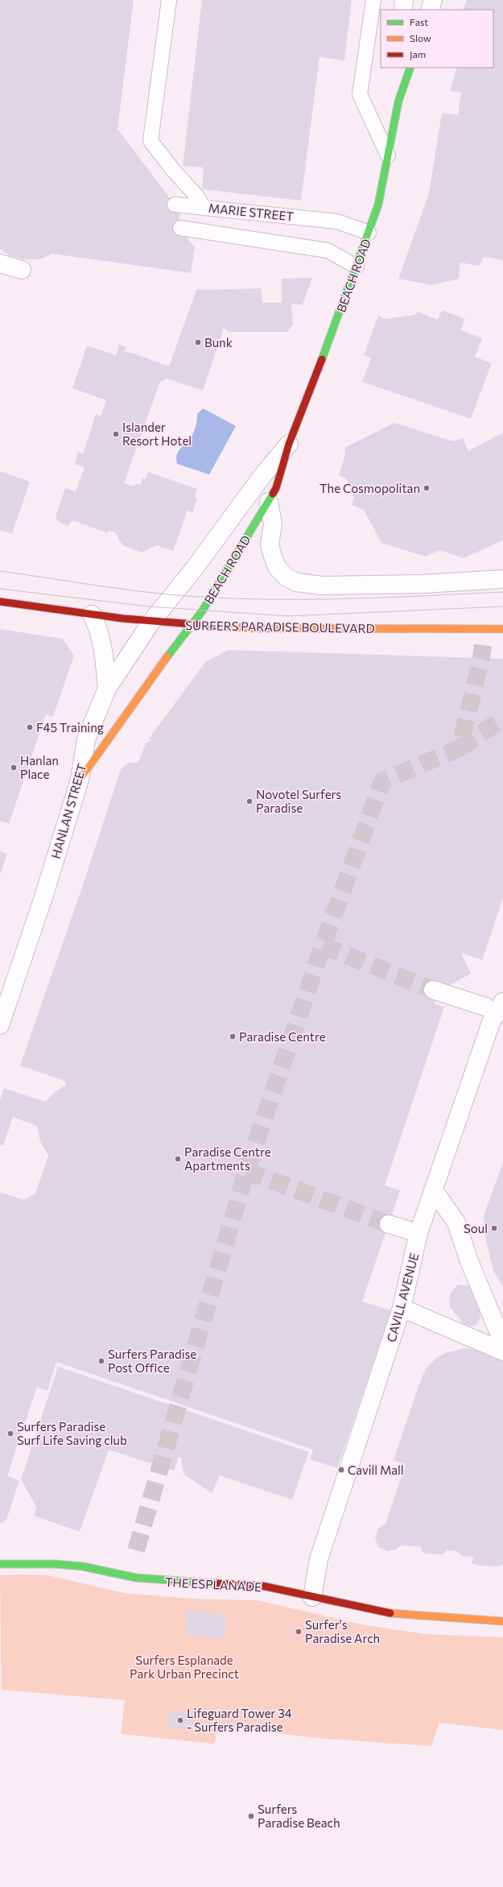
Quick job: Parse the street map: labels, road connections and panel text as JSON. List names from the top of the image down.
{
  "streets": {
    "street": [
      "BEACH ROAD",
      "SURFERS PARADISE BOULEVARD",
      "HANLAN STREET",
      "CAVILL AVENUE",
      "THE ESPLANADE"
    ],
    "lane": ["MARIE STREET"]
  },
  "crossings": [
    ["MARIE STREET", "BEACH ROAD"],
    ["BEACH ROAD", "SURFERS PARADISE BOULEVARD"],
    ["BEACH ROAD", "HANLAN STREET"],
    ["SURFERS PARADISE BOULEVARD", "HANLAN STREET"],
    ["CAVILL AVENUE", "THE ESPLANADE"]
  ],
  "parks": ["Surfers Esplanade Park Urban Precinct"],
  "places": [
    "Bunk",
    "Islander Resort Hotel",
    "The Cosmopolitan",
    "F45 Training",
    "Hanlan Place",
    "Novotel Surfers Paradise",
    "Paradise Centre",
    "Paradise Centre Apartments",
    "Soul",
    "Surfers Paradise Post Office",
    "Surfers Paradise Surf Life Saving club",
    "Cavill Mall",
    "Surfer's Paradise Arch",
    "Lifeguard Tower 34 - Surfers Paradise",
    "Surfers Paradise Beach"
  ],
  "legend": ["Fast", "Slow", "Jam"]
}
